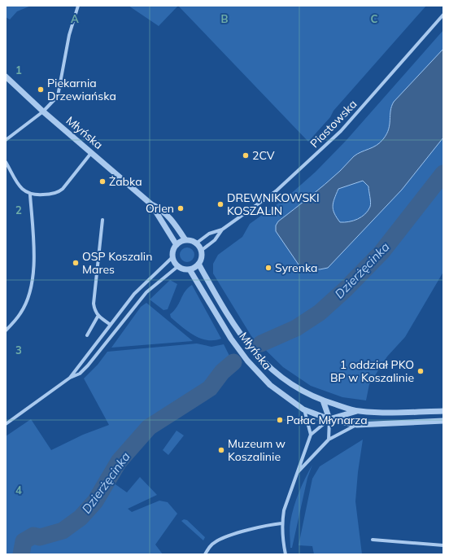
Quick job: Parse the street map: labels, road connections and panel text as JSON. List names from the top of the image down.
{
  "streets": {
    "street": ["Piastowska", "Młyńska"]
  },
  "crossings": [
    ["Piastowska", "Młyńska"]
  ],
  "water": ["Dzierżęcinka"],
  "places": [
    "Piekarnia Drzewiańska",
    "2CV",
    "Żabka",
    "DREWNIKOWSKI KOSZALIN",
    "Orlen",
    "OSP Koszalin Mares",
    "Syrenka",
    "1 oddział PKO BP w Koszalinie",
    "Pałac Młynarza",
    "Muzeum w Koszalinie"
  ],
  "grid": {
    "columns": ["A", "B", "C"],
    "rows": [
      "1",
      "2",
      "3",
      "4"
    ]
  }
}
